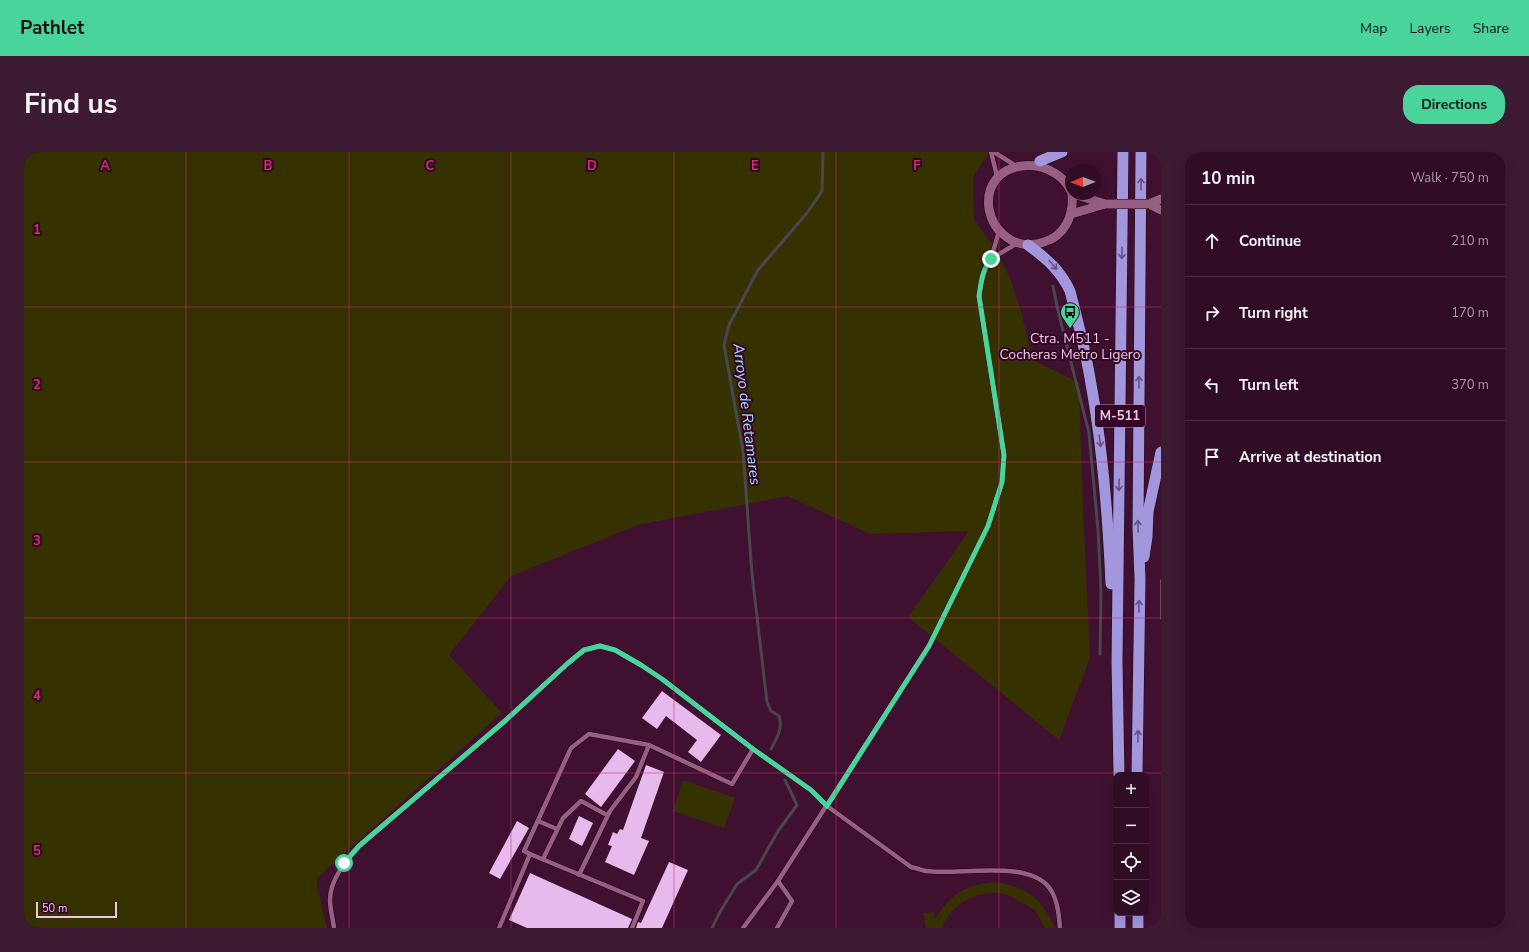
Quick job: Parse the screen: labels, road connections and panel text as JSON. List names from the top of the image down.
{
  "streets": {
    "highway": ["M-511"]
  },
  "water": ["Arroyo de Retamares"],
  "places": {
    "bus stop": ["Ctra. M511 - Cocheras Metro Ligero"]
  },
  "scale_bar": "50 m",
  "north": "left",
  "page": {
    "header": "Pathlet",
    "nav": ["Map", "Layers", "Share"],
    "title": "Find us",
    "buttons": "Directions",
    "heading": ["10 min", "Walk · 750 m"],
    "list": [
      ["Continue", "210 m"],
      ["Turn right", "170 m"],
      ["Turn left", "370 m"],
      "Arrive at destination"
    ],
    "map_buttons": ["+", "−"],
    "scale": "50 m"
  },
  "grid": {
    "columns": [
      "A",
      "B",
      "C",
      "D",
      "E",
      "F"
    ],
    "rows": [
      "1",
      "2",
      "3",
      "4",
      "5"
    ]
  }
}
